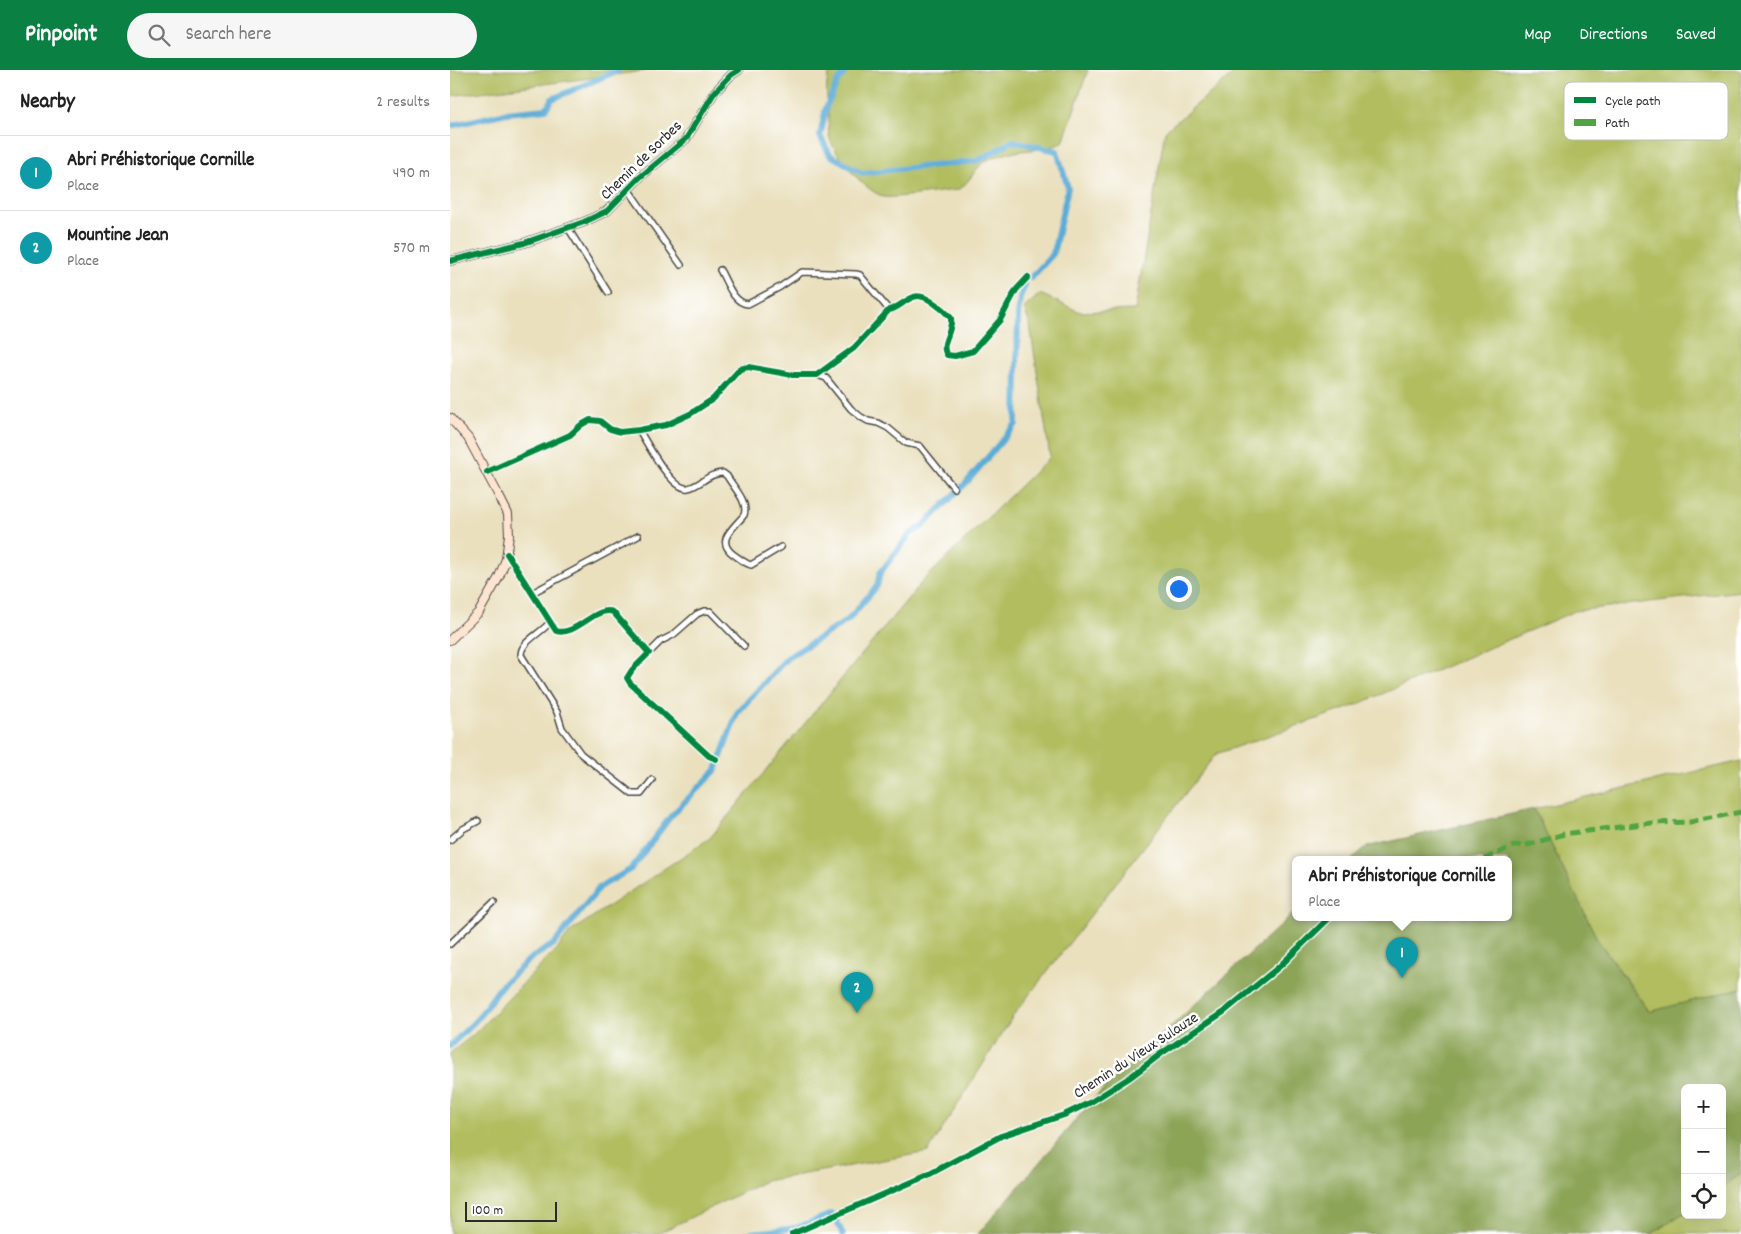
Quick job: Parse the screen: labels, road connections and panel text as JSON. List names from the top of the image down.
{
  "streets": {
    "street": ["Chemin de Sorbes", "Chemin du Vieux Sulauze"]
  },
  "legend": ["Cycle path", "Path"],
  "scale_bar": "100 m",
  "page": {
    "header": "Pinpoint",
    "search": "Search here",
    "nav": ["Map", "Directions", "Saved"],
    "heading": ["Nearby", "2 results"],
    "list": [
      {
        "mark": "1",
        "name": "Abri Préhistorique Cornille",
        "note": "Place",
        "value": "490 m"
      },
      {
        "mark": "2",
        "name": "Mountine Jean",
        "note": "Place",
        "value": "570 m"
      }
    ],
    "popup": ["Abri Préhistorique Cornille", "Place"],
    "pins": ["1", "2"],
    "map_buttons": ["+", "−"],
    "scale": "100 m"
  }
}
